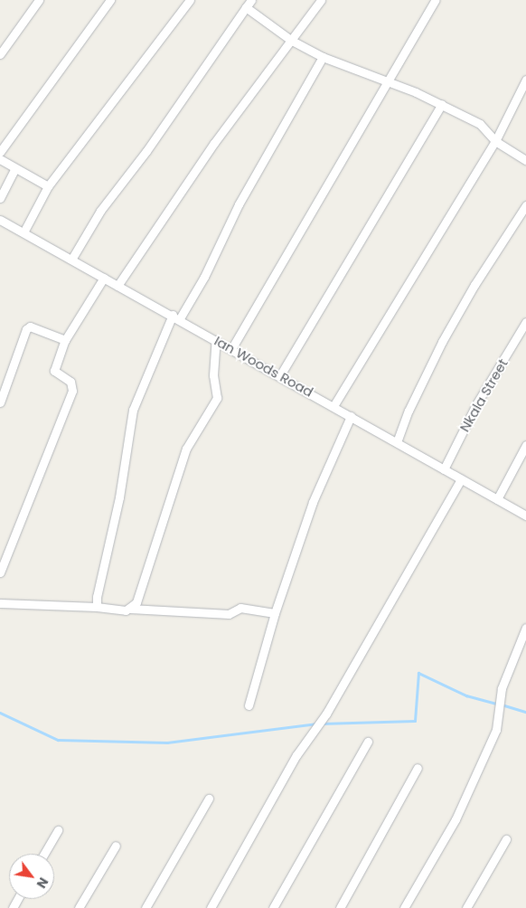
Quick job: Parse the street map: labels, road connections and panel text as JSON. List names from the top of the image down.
{
  "streets": {
    "street": ["Ian Woods Road", "Nkala Street"]
  },
  "crossings": [
    ["Ian Woods Road", "Nkala Street"]
  ],
  "north": "bottom right"
}
